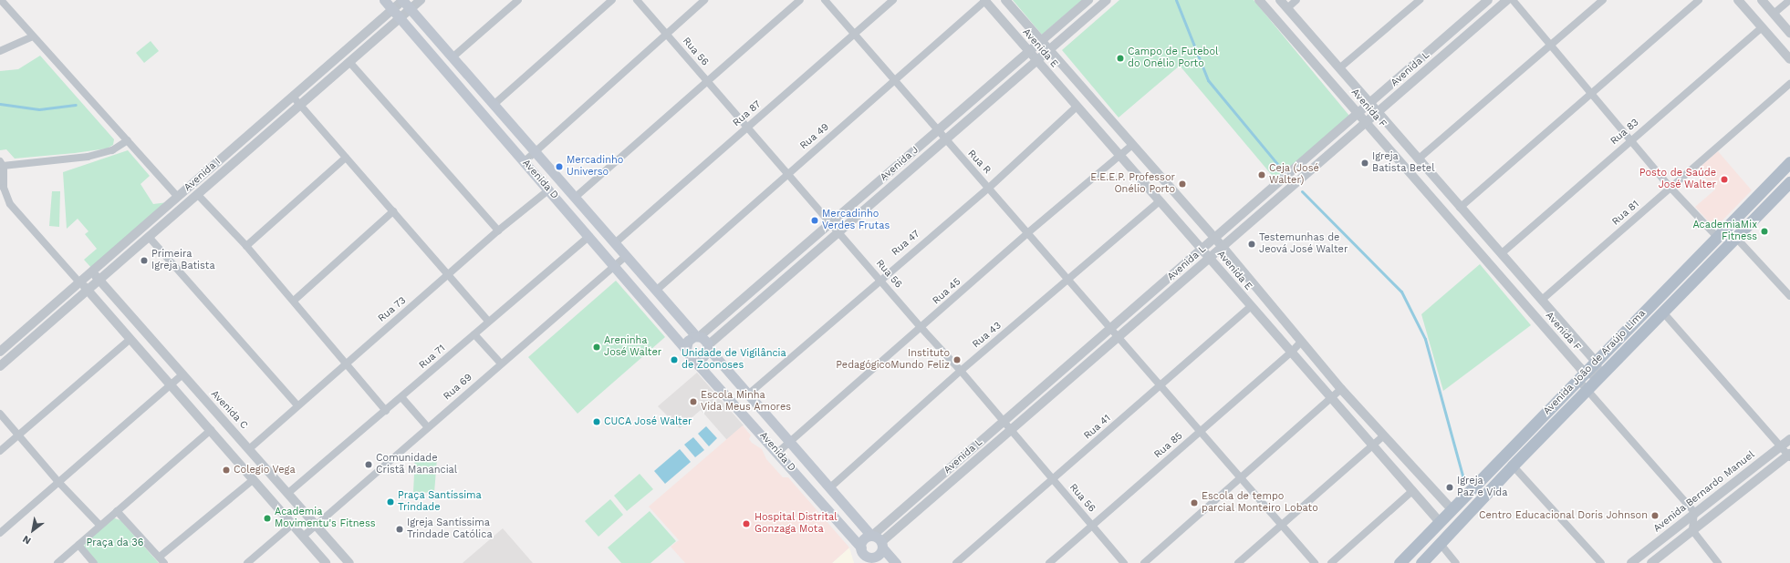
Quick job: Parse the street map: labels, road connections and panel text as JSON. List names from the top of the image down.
{
  "streets": {
    "main road": ["Avenida D", "Avenida João de Araújo Lima"],
    "street": [
      "Avenida E",
      "Rua 56",
      "Avenida L",
      "Avenida F",
      "Rua 87",
      "Rua 83",
      "Rua 49",
      "Rua R",
      "Avenida J",
      "Avenida I",
      "Rua 81",
      "Rua 47",
      "Rua 45",
      "Rua 73",
      "Rua 43",
      "Rua 71",
      "Rua 69",
      "Avenida C",
      "Rua 41",
      "Rua 85",
      "Avenida Bernardo Manuel"
    ]
  },
  "crossings": [
    ["Avenida E", "Avenida L"],
    ["Avenida E", "Rua 49"],
    ["Avenida E", "Avenida J"],
    ["Avenida E", "Rua 47"],
    ["Avenida E", "Rua 45"],
    ["Avenida E", "Rua 43"],
    ["Avenida E", "Avenida João de Araújo Lima"],
    ["Avenida E", "Rua 41"],
    ["Avenida E", "Rua 85"],
    ["Rua 56", "Avenida L"],
    ["Rua 56", "Rua 87"],
    ["Rua 56", "Rua 49"],
    ["Rua 56", "Avenida J"],
    ["Rua 56", "Rua 47"],
    ["Rua 56", "Rua 45"],
    ["Rua 56", "Rua 43"],
    ["Rua 56", "Rua 41"],
    ["Rua 56", "Rua 85"],
    ["Avenida L", "Avenida F"],
    ["Avenida L", "Rua R"],
    ["Avenida L", "Avenida D"],
    ["Avenida F", "Rua 83"],
    ["Avenida F", "Rua 81"],
    ["Avenida F", "Avenida João de Araújo Lima"],
    ["Rua 87", "Rua R"],
    ["Rua 87", "Avenida D"],
    ["Rua 49", "Rua R"],
    ["Rua 49", "Avenida D"],
    ["Rua R", "Avenida J"],
    ["Rua R", "Rua 47"],
    ["Rua R", "Rua 45"],
    ["Rua R", "Rua 43"],
    ["Rua R", "Rua 41"],
    ["Rua R", "Rua 85"],
    ["Avenida J", "Avenida D"],
    ["Avenida I", "Avenida D"],
    ["Avenida I", "Avenida C"],
    ["Avenida D", "Rua 47"],
    ["Avenida D", "Rua 45"],
    ["Avenida D", "Rua 73"],
    ["Avenida D", "Rua 43"],
    ["Avenida D", "Rua 71"],
    ["Avenida D", "Rua 69"],
    ["Rua 73", "Avenida C"],
    ["Rua 71", "Avenida C"],
    ["Rua 69", "Avenida C"]
  ],
  "parks": ["Praça da 36"],
  "places": [
    "Campo de Futebol do Onélio Porto",
    "Igreja Batista Betel",
    "Mercadinho Universo",
    "Ceja (José Walter)",
    "Posto de Saúde José Walter",
    "E.E.E.P. Professor Onélio Porto",
    "Mercadinho Verdes Frutas",
    "AcademiaMix Fitness",
    "Testemunhas de Jeová José Walter",
    "Primeira Igreja Batista",
    "Areninha José Walter",
    "Unidade de Vigilância de Zoonoses",
    "Instituto PedagógicoMundo Feliz",
    "Escola Minha Vida Meus Amores",
    "CUCA José Walter",
    "Comunidade Cristã Manancial",
    "Colegio Vega",
    "Igreja Paz e Vida",
    "Praça Santíssima Trindade",
    "Escola de tempo parcial Monteiro Lobato",
    "Centro Educacional Doris Johnson",
    "Academia Movimentu's Fitness",
    "Hospital Distrital Gonzaga Mota",
    "Igreja Santíssima Trindade Católica"
  ],
  "north": "bottom left"
}
